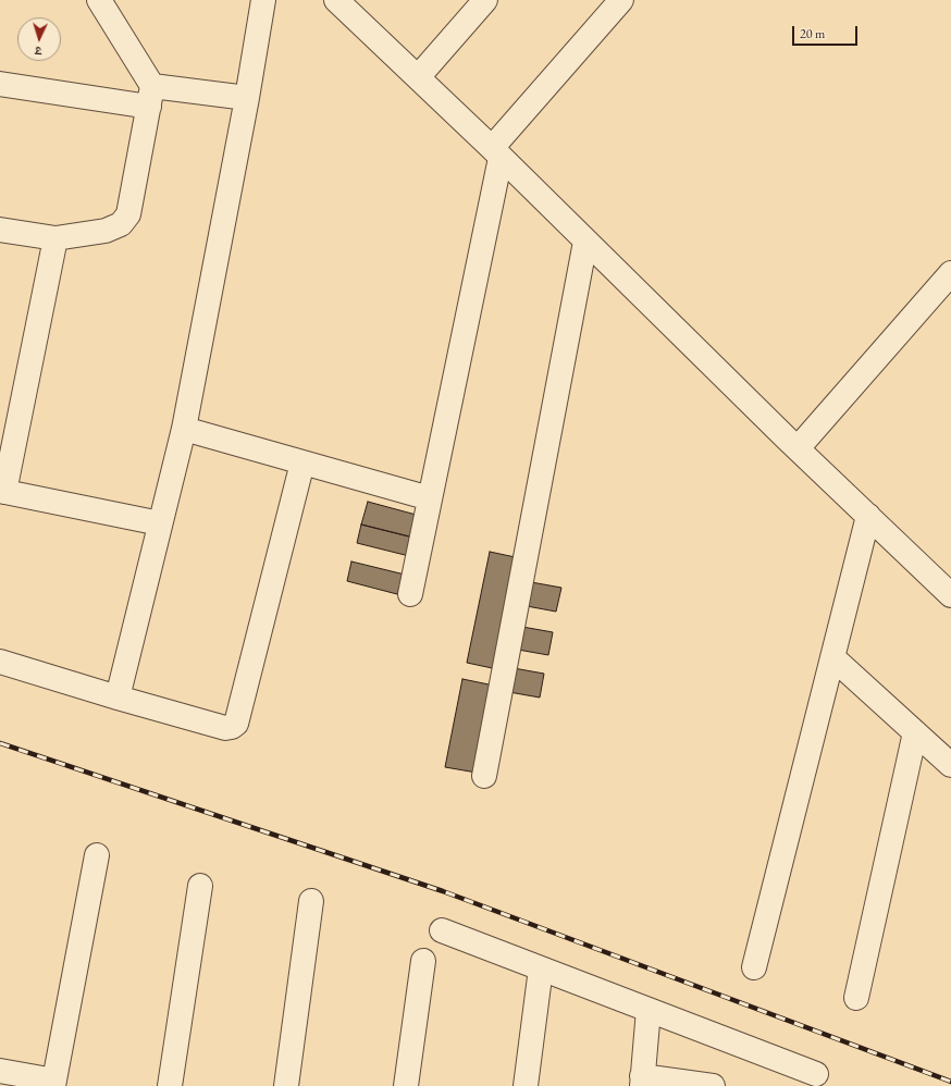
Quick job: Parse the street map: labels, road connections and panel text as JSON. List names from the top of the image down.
{
  "scale_bar": "20 m",
  "north": "bottom"
}
